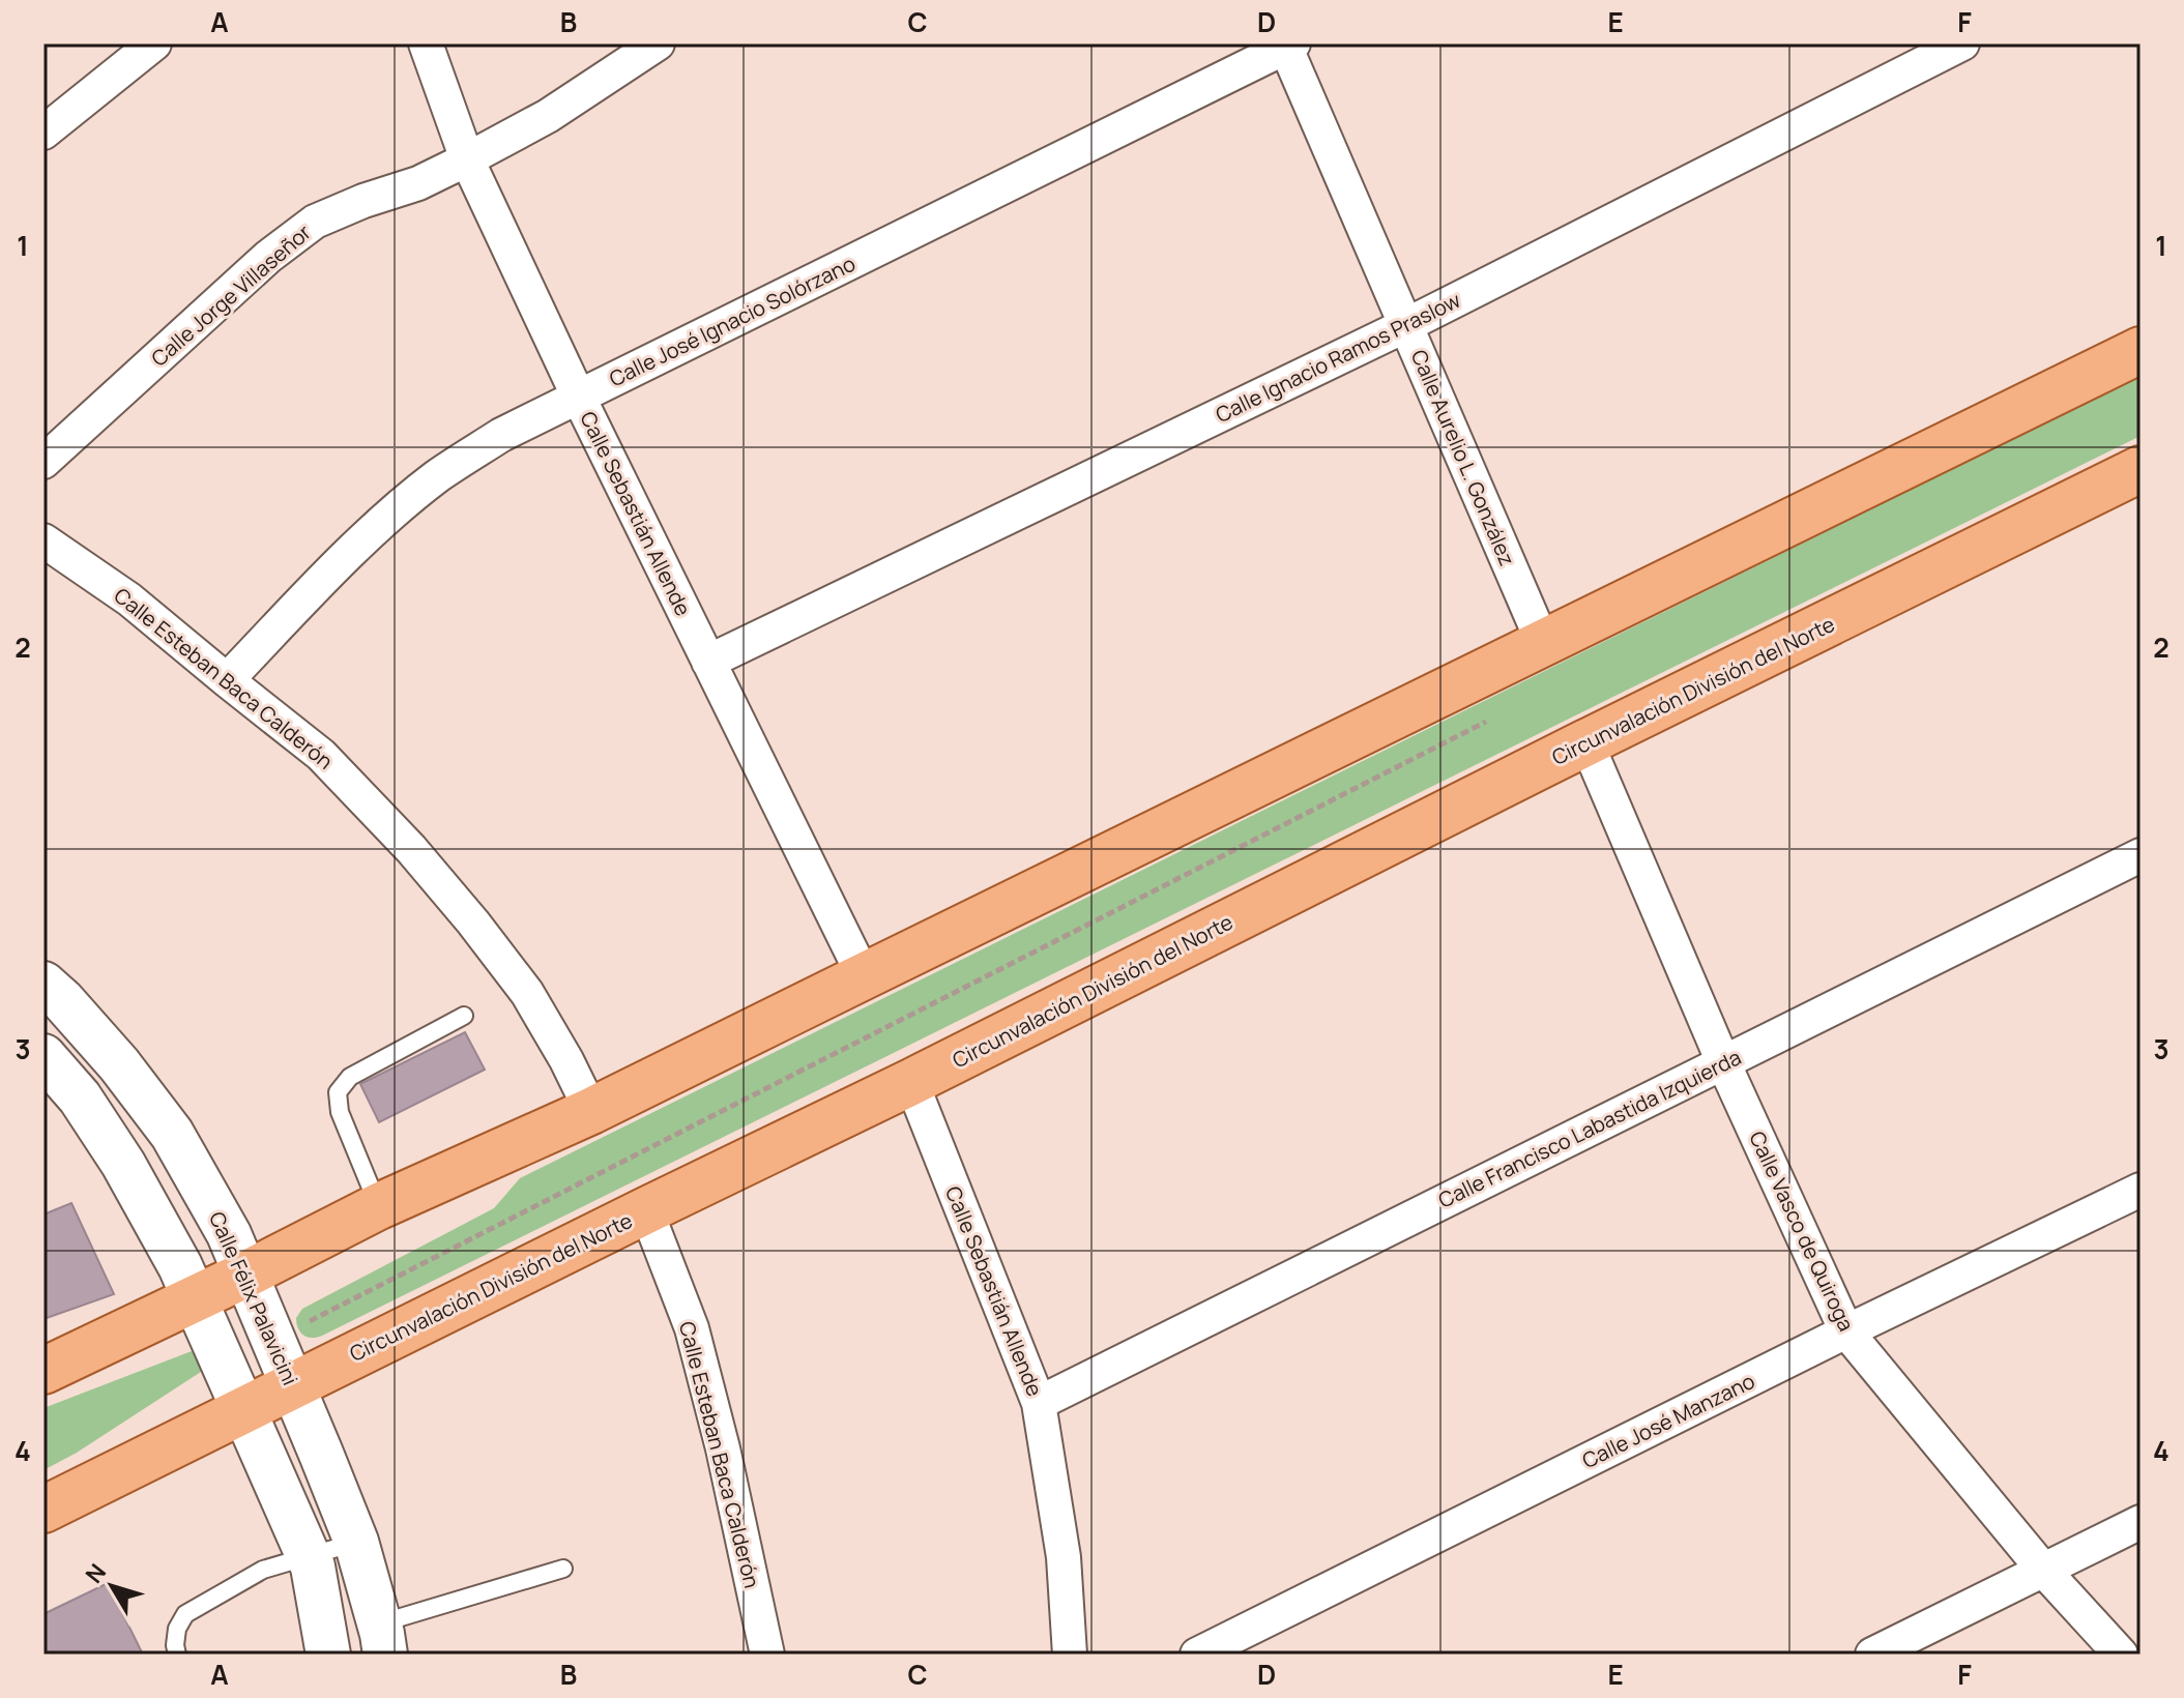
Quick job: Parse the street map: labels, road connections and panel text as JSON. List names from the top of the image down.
{
  "streets": {
    "main road": ["Circunvalación División del Norte"],
    "street": [
      "Calle Jorge Villaseñor",
      "Calle José Ignacio Solórzano",
      "Calle Ignacio Ramos Praslow",
      "Calle Aurelio L. González",
      "Calle Sebastián Allende",
      "Calle Esteban Baca Calderón",
      "Calle Francisco Labastida Izquierda",
      "Calle Vasco de Quiroga",
      "Calle Félix Palavicini",
      "Calle José Manzano"
    ]
  },
  "crossings": [
    ["Calle Jorge Villaseñor", "Calle Sebastián Allende"],
    ["Calle José Ignacio Solórzano", "Calle Aurelio L. González"],
    ["Calle José Ignacio Solórzano", "Calle Sebastián Allende"],
    ["Calle José Ignacio Solórzano", "Calle Esteban Baca Calderón"],
    ["Calle Ignacio Ramos Praslow", "Calle Aurelio L. González"],
    ["Calle Ignacio Ramos Praslow", "Calle Sebastián Allende"],
    ["Calle Sebastián Allende", "Circunvalación División del Norte"],
    ["Calle Sebastián Allende", "Calle Francisco Labastida Izquierda"],
    ["Calle Esteban Baca Calderón", "Circunvalación División del Norte"],
    ["Circunvalación División del Norte", "Calle Vasco de Quiroga"],
    ["Circunvalación División del Norte", "Calle Félix Palavicini"],
    ["Calle Francisco Labastida Izquierda", "Calle Vasco de Quiroga"],
    ["Calle Vasco de Quiroga", "Calle José Manzano"]
  ],
  "north": "top left",
  "grid": {
    "columns": [
      "A",
      "B",
      "C",
      "D",
      "E",
      "F"
    ],
    "rows": [
      "1",
      "2",
      "3",
      "4"
    ]
  }
}
